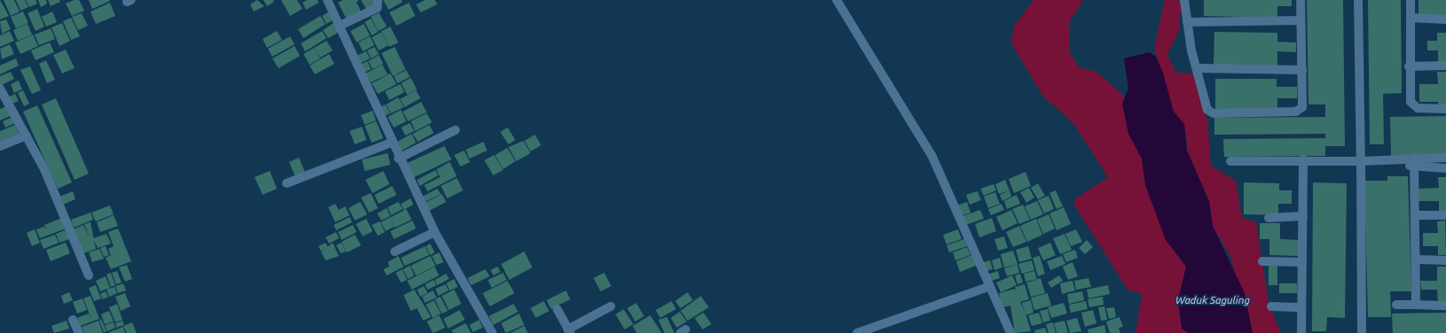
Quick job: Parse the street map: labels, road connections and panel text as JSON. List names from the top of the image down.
{
  "water": ["Waduk Saguling"]
}
